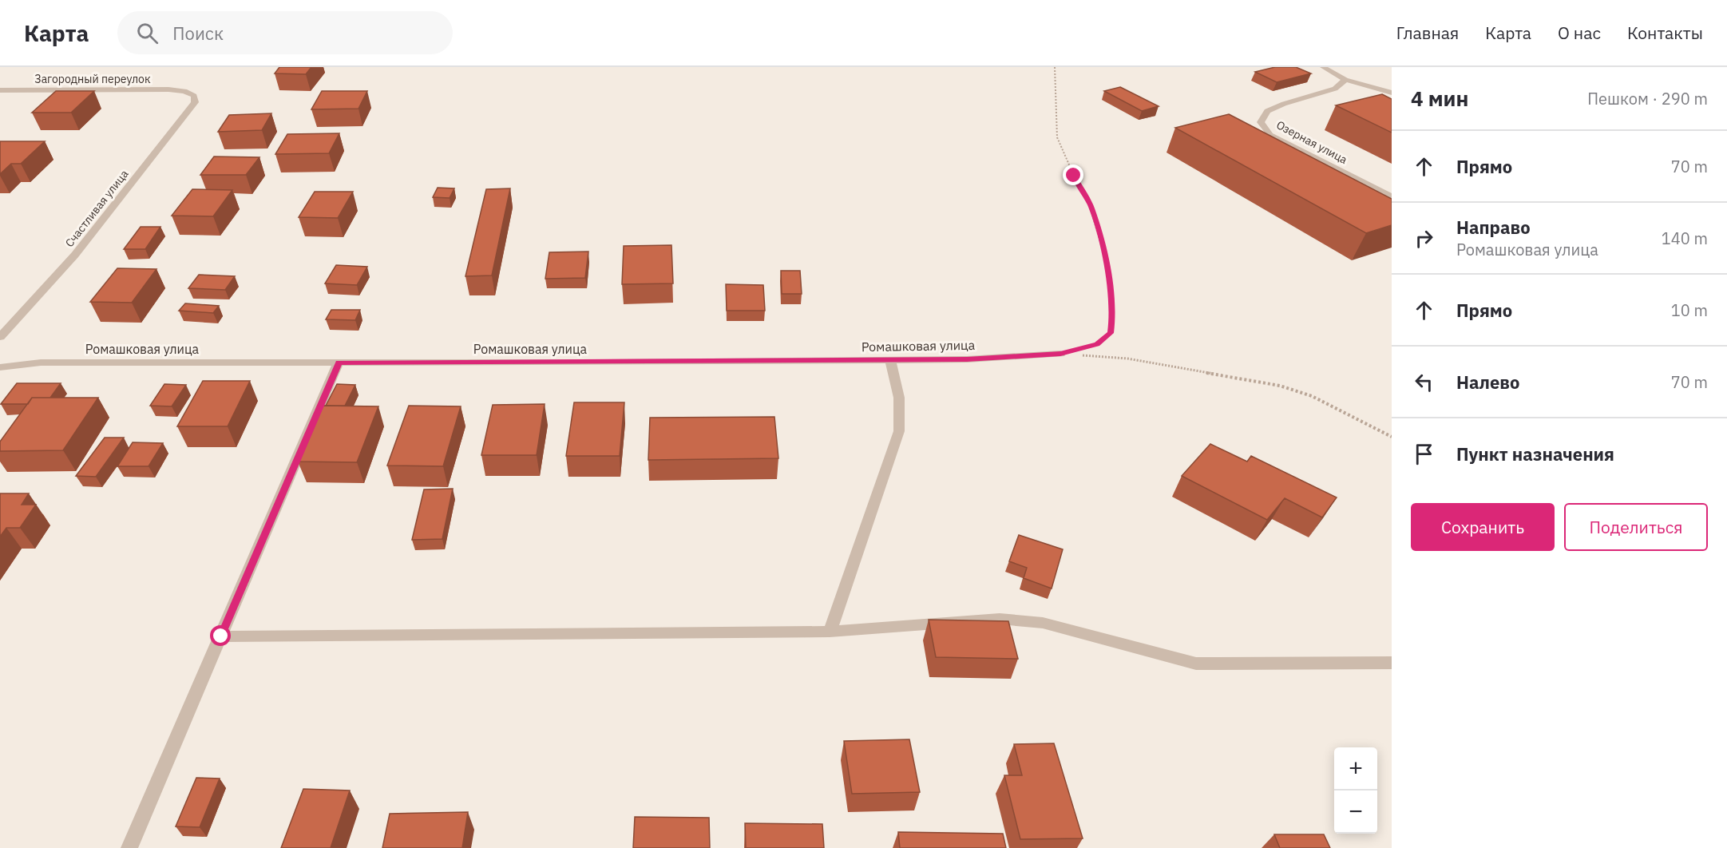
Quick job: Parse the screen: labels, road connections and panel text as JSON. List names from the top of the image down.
{
  "streets": {
    "street": [
      "Загородный переулок",
      "Озерная улица",
      "Счастливая улица",
      "Ромашковая улица"
    ]
  },
  "crossings": [
    ["Загородный переулок", "Счастливая улица"]
  ],
  "page": {
    "header": "Карта",
    "search": "Поиск",
    "nav": [
      "Главная",
      "Карта",
      "О нас",
      "Контакты"
    ],
    "heading": ["4 мин", "Пешком · 290 m"],
    "list": [
      ["Прямо", "70 m"],
      ["Направо", "Ромашковая улица", "140 m"],
      ["Прямо", "10 m"],
      ["Налево", "70 m"],
      "Пункт назначения"
    ],
    "buttons": ["Сохранить", "Поделиться"],
    "map_buttons": ["+", "−"]
  }
}
